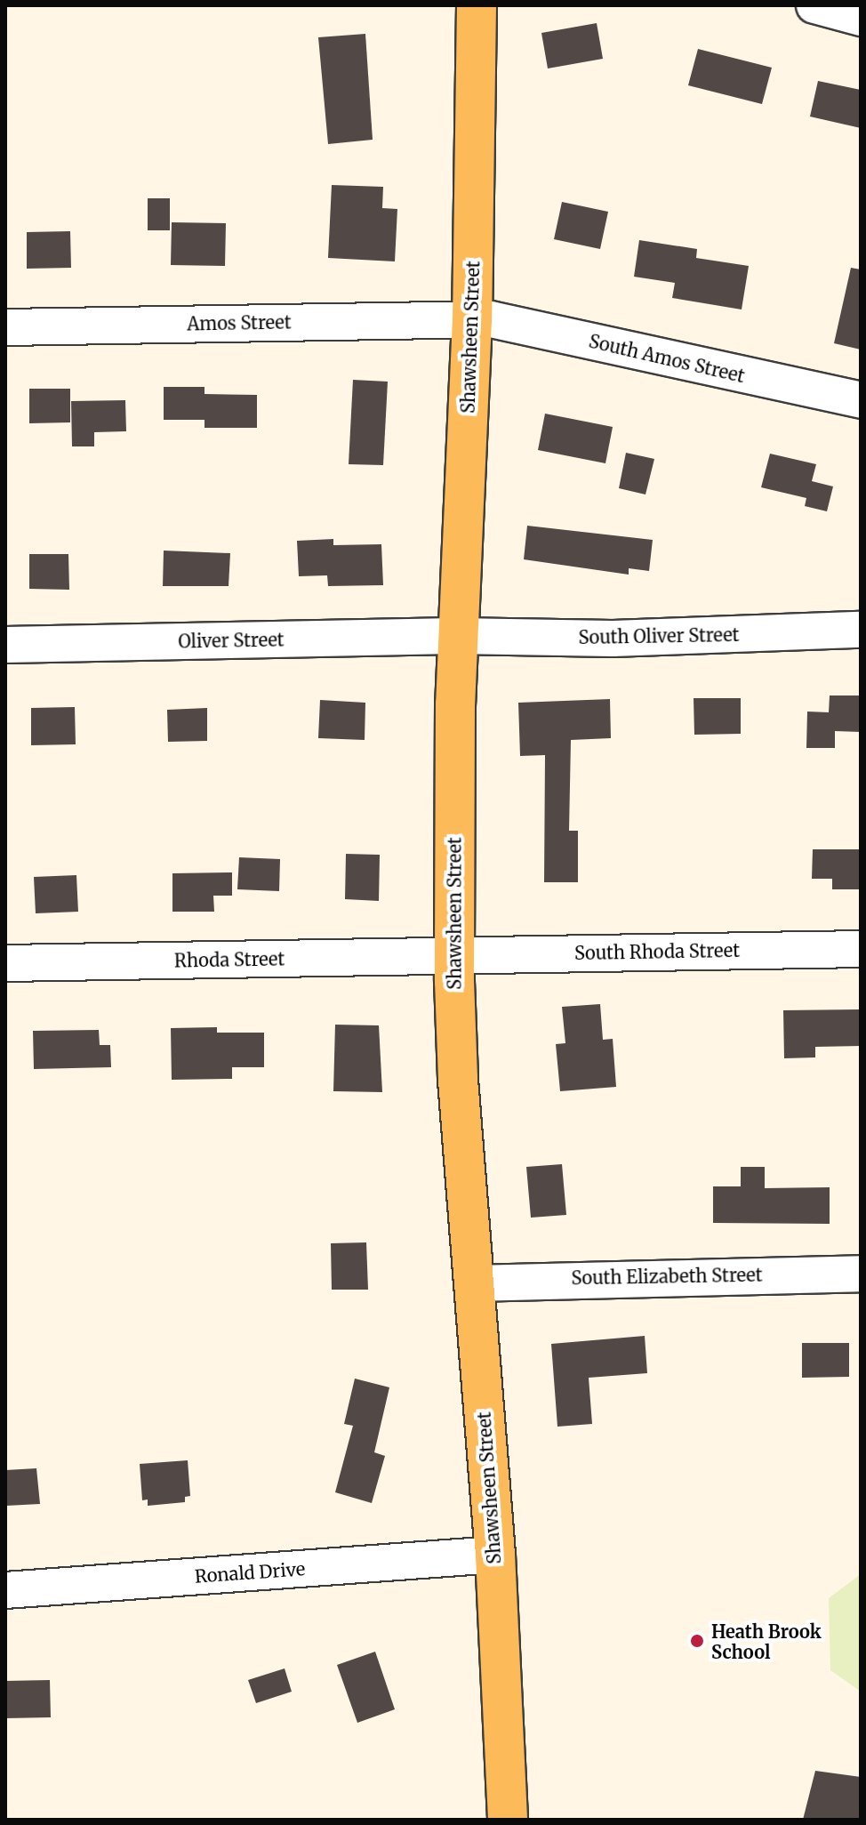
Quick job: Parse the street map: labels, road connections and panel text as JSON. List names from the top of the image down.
{
  "streets": {
    "main road": ["Shawsheen Street"],
    "street": [
      "Amos Street",
      "South Amos Street",
      "South Oliver Street",
      "Oliver Street",
      "South Rhoda Street",
      "Rhoda Street",
      "South Elizabeth Street",
      "Ronald Drive"
    ]
  },
  "crossings": [
    ["Amos Street", "Shawsheen Street"],
    ["Amos Street", "South Amos Street"],
    ["Shawsheen Street", "South Amos Street"],
    ["Shawsheen Street", "South Oliver Street"],
    ["Shawsheen Street", "Oliver Street"],
    ["Shawsheen Street", "South Rhoda Street"],
    ["Shawsheen Street", "Rhoda Street"],
    ["Shawsheen Street", "South Elizabeth Street"],
    ["Shawsheen Street", "Ronald Drive"],
    ["South Oliver Street", "Oliver Street"],
    ["South Rhoda Street", "Rhoda Street"]
  ],
  "places": ["Heath Brook School"]
}
